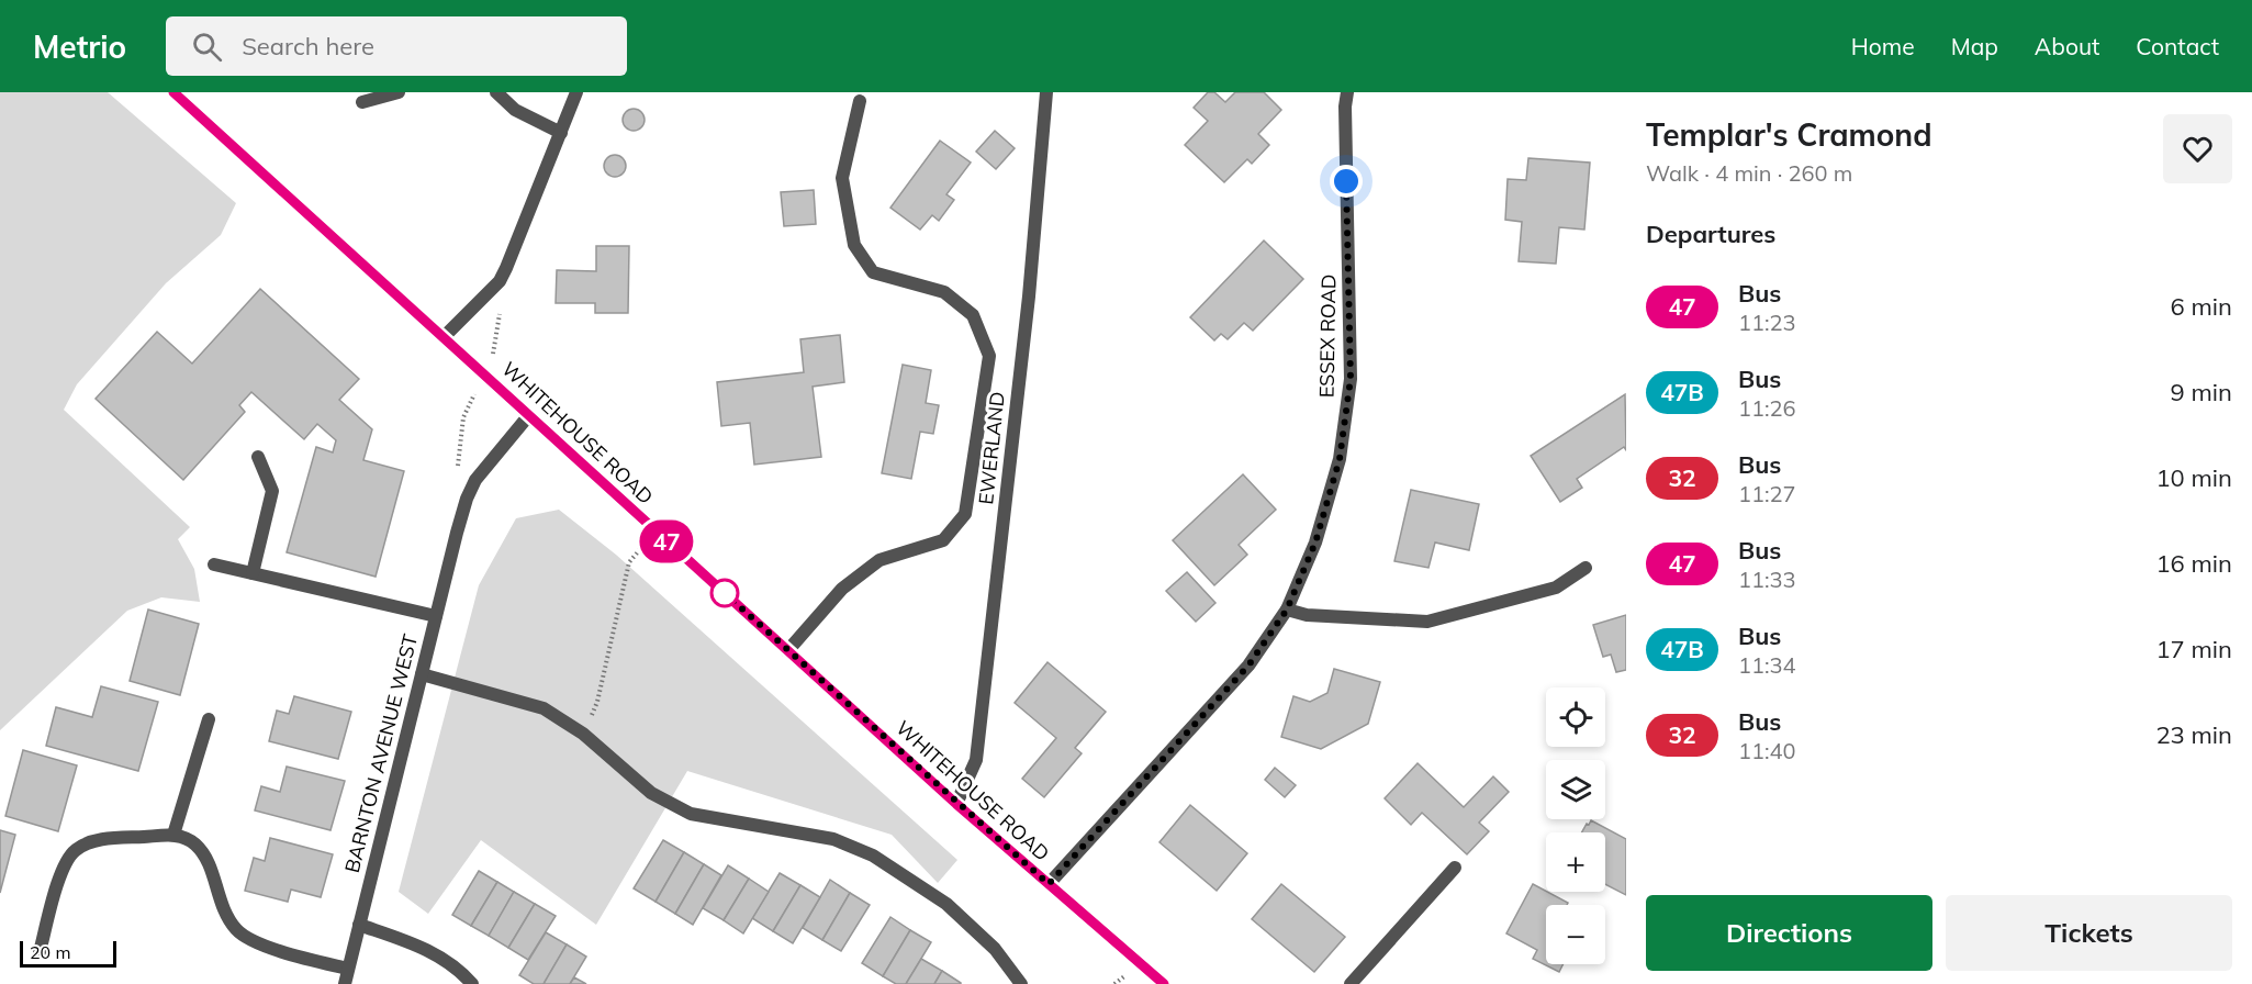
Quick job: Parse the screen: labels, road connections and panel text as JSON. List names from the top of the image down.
{
  "streets": {
    "street": [
      "ESSEX ROAD",
      "WHITEHOUSE ROAD",
      "EWERLAND",
      "BARNTON AVENUE WEST"
    ]
  },
  "crossings": [
    ["ESSEX ROAD", "WHITEHOUSE ROAD"],
    ["WHITEHOUSE ROAD", "EWERLAND"],
    ["WHITEHOUSE ROAD", "BARNTON AVENUE WEST"]
  ],
  "lines": ["bus line 47"],
  "scale_bar": "20 m",
  "page": {
    "header": "Metrio",
    "search": "Search here",
    "nav": [
      "Home",
      "Map",
      "About",
      "Contact"
    ],
    "on_map": "47",
    "heading": [
      ["Templar's Cramond", "Walk · 4 min · 260 m"],
      "Departures"
    ],
    "list": [
      {
        "mark": "47",
        "name": "Bus",
        "note": "11:23",
        "value": "6 min"
      },
      {
        "mark": "47B",
        "name": "Bus",
        "note": "11:26",
        "value": "9 min"
      },
      {
        "mark": "32",
        "name": "Bus",
        "note": "11:27",
        "value": "10 min"
      },
      {
        "mark": "47",
        "name": "Bus",
        "note": "11:33",
        "value": "16 min"
      },
      {
        "mark": "47B",
        "name": "Bus",
        "note": "11:34",
        "value": "17 min"
      },
      {
        "mark": "32",
        "name": "Bus",
        "note": "11:40",
        "value": "23 min"
      }
    ],
    "map_buttons": ["+", "−"],
    "buttons": ["Directions", "Tickets"],
    "scale": "20 m"
  }
}
